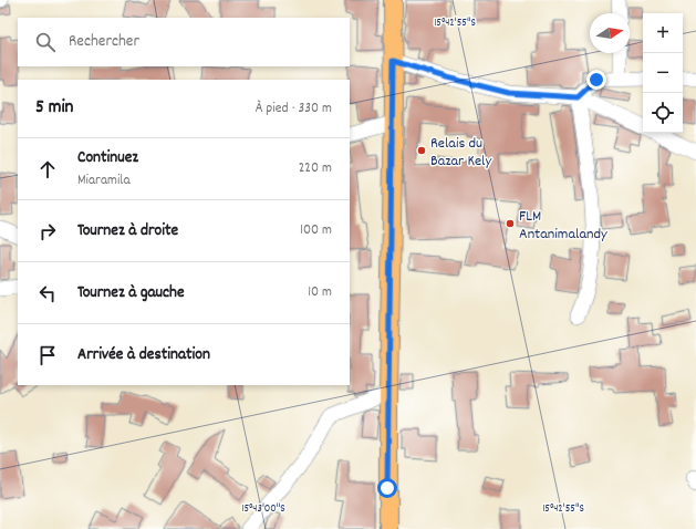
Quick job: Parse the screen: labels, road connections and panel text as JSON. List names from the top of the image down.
{
  "places": ["Relais du Bazar Kely", "FLM Antanimalandy"],
  "north": "right",
  "page": {
    "map_buttons": ["+", "−"],
    "search": "Rechercher",
    "heading": ["5 min", "À pied · 330 m"],
    "list": [
      ["Continuez", "Miaramila", "220 m"],
      ["Tournez à droite", "100 m"],
      ["Tournez à gauche", "10 m"],
      "Arrivée à destination"
    ]
  },
  "coordinates": ["15°42'55\"S", "15°43'00\"S"]
}
